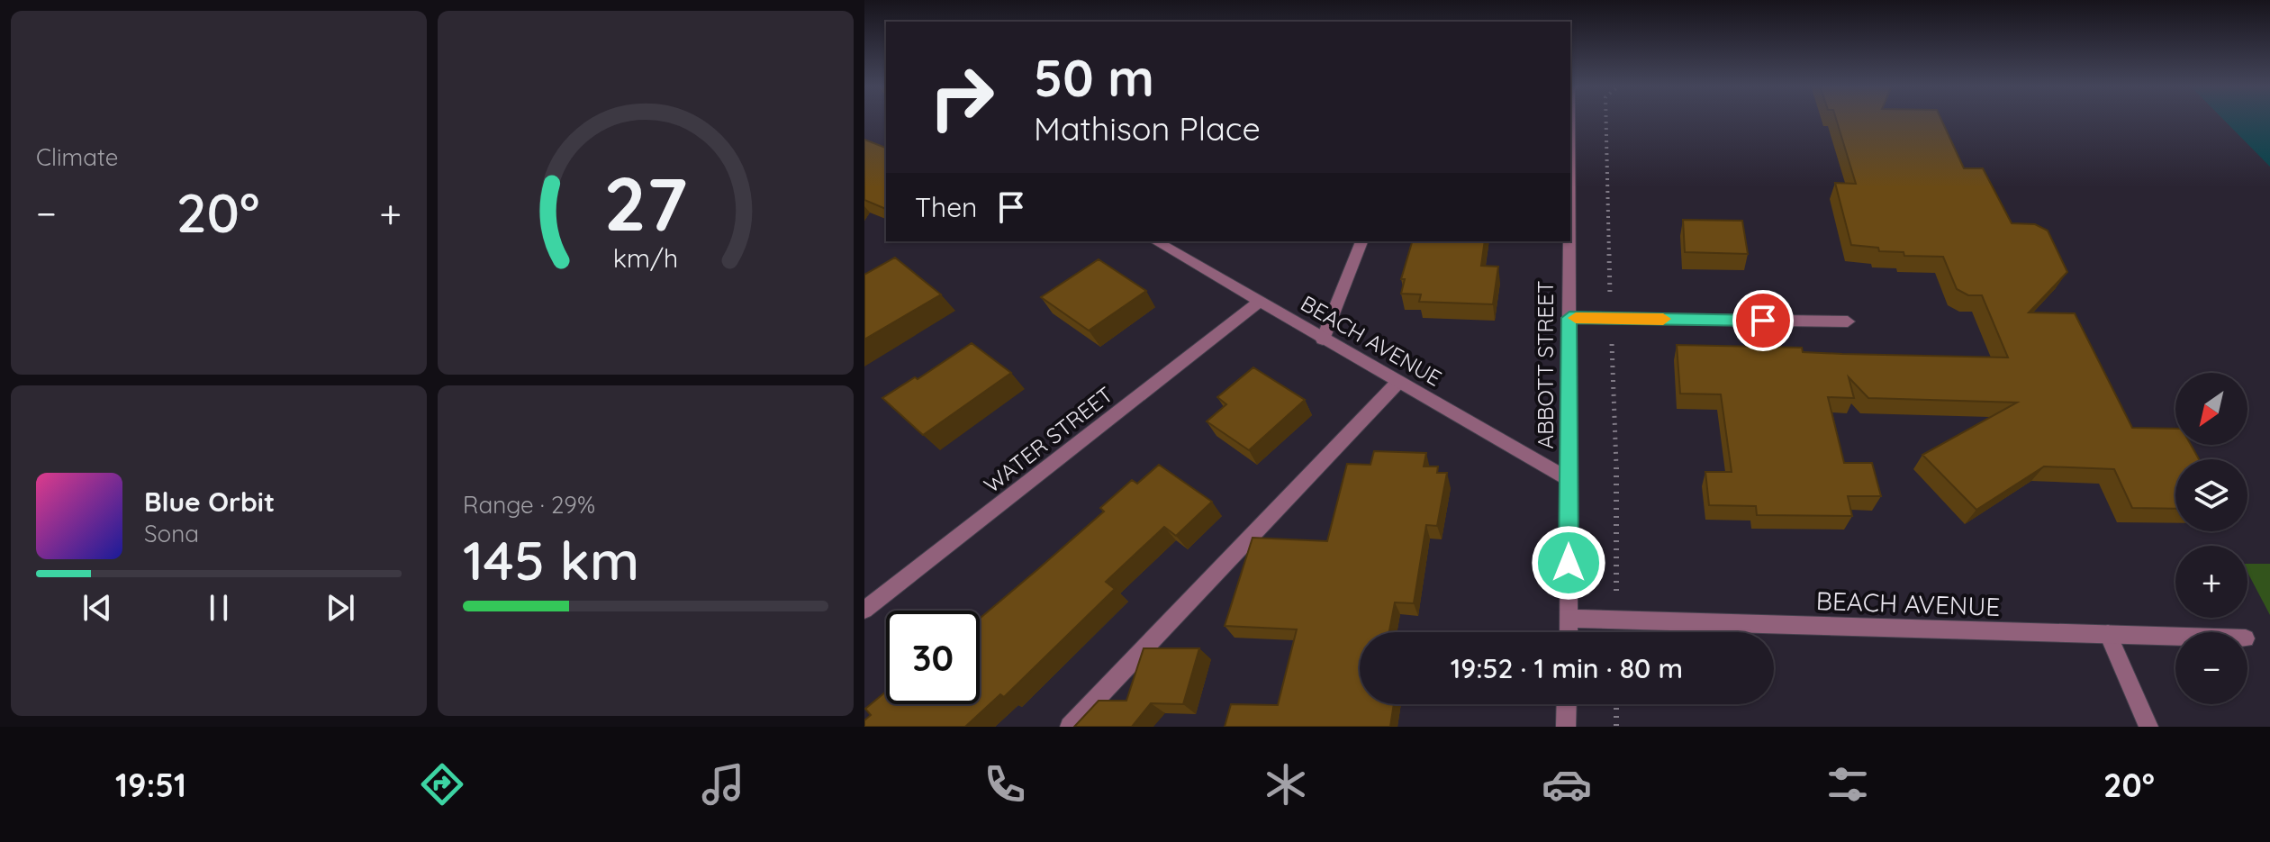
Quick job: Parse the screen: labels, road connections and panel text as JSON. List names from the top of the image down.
{
  "streets": {
    "street": ["BEACH AVENUE", "ABBOTT STREET", "WATER STREET"]
  },
  "crossings": [
    ["BEACH AVENUE", "ABBOTT STREET"],
    ["BEACH AVENUE", "WATER STREET"]
  ],
  "north": "bottom left",
  "page": {
    "tile": [
      "Climate",
      ["Range · 29%", "145 km"]
    ],
    "turn": ["50 m", "Mathison Place"],
    "then": "Then",
    "heat": ["−", "20°", "+"],
    "map_buttons": ["+", "−"],
    "song": ["Blue Orbit", "Sona"],
    "limit": "30",
    "trip": "19:52 · 1 min · 80 m",
    "tabs": ["19:51", "20°"],
    "gauge": ["27", "km/h"]
  }
}
